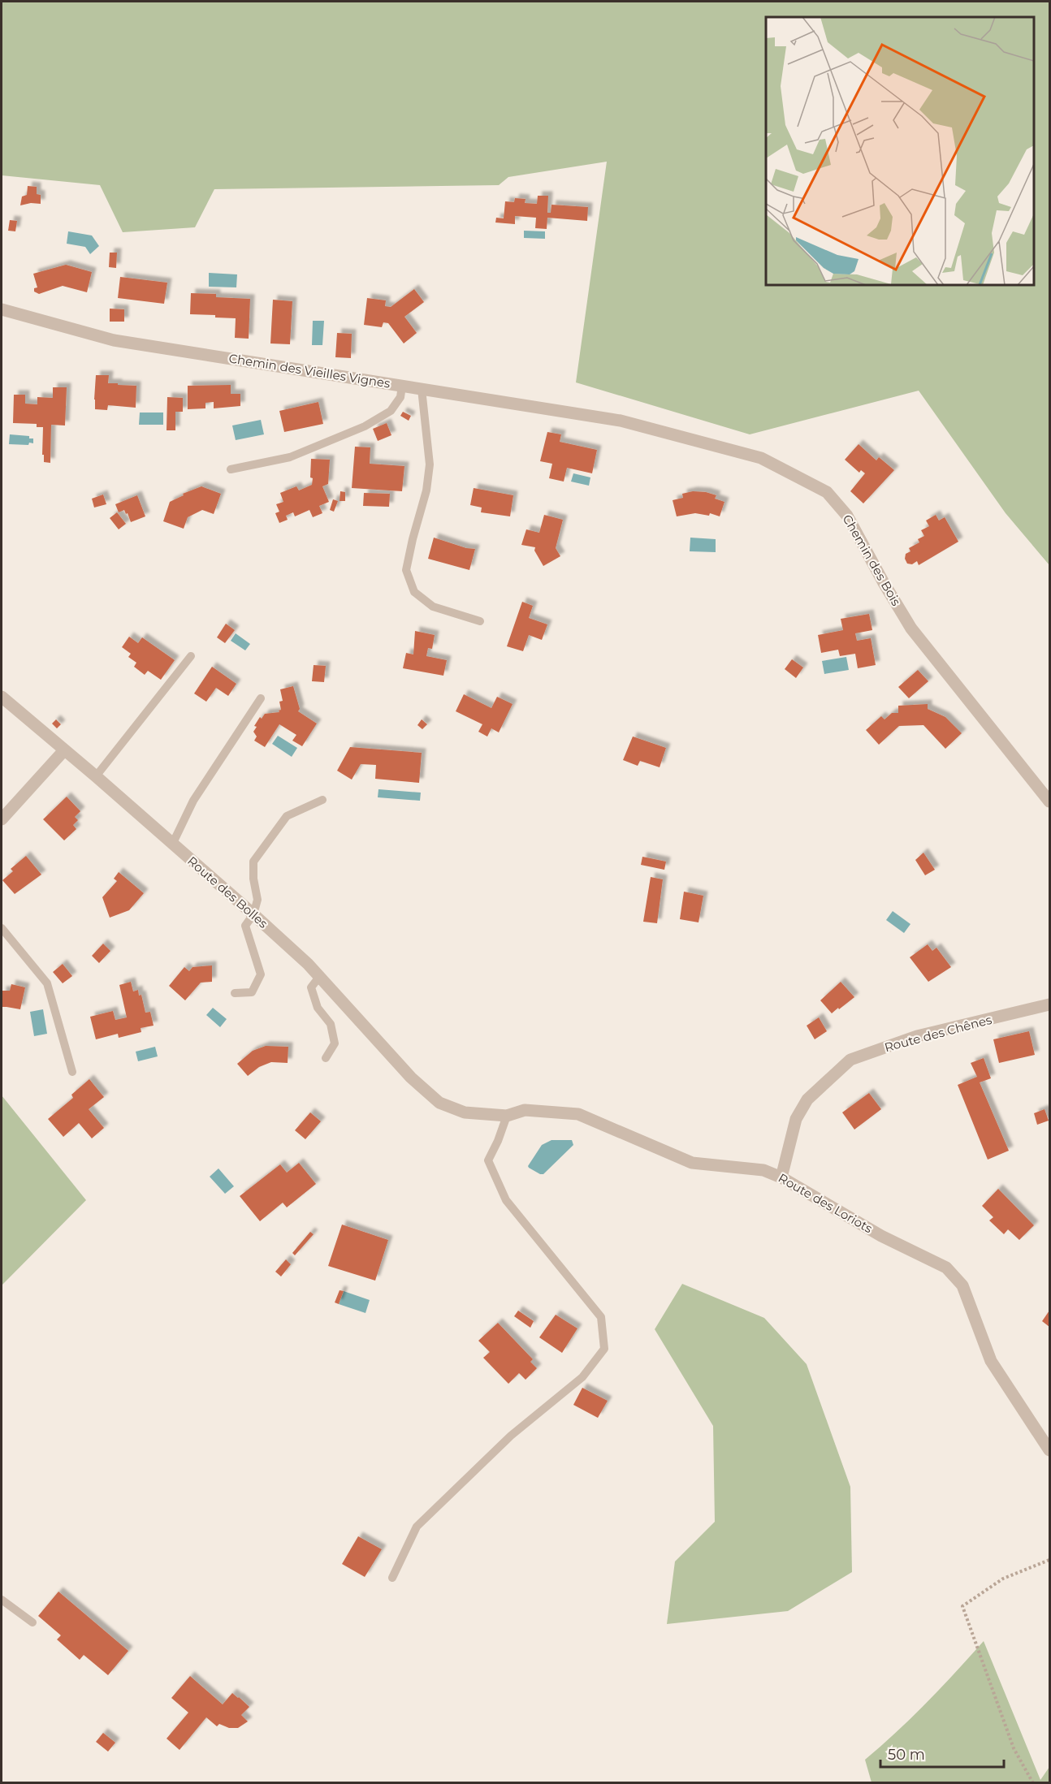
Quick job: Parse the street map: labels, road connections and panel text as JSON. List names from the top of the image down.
{
  "streets": {
    "street": [
      "Chemin des Vieilles Vignes",
      "Chemin des Bois",
      "Route des Bolles",
      "Route des Chênes",
      "Route des Loriots"
    ]
  },
  "crossings": [
    ["Chemin des Vieilles Vignes", "Chemin des Bois"],
    ["Route des Bolles", "Route des Loriots"],
    ["Route des Chênes", "Route des Loriots"]
  ],
  "scale_bar": "50 m"
}
